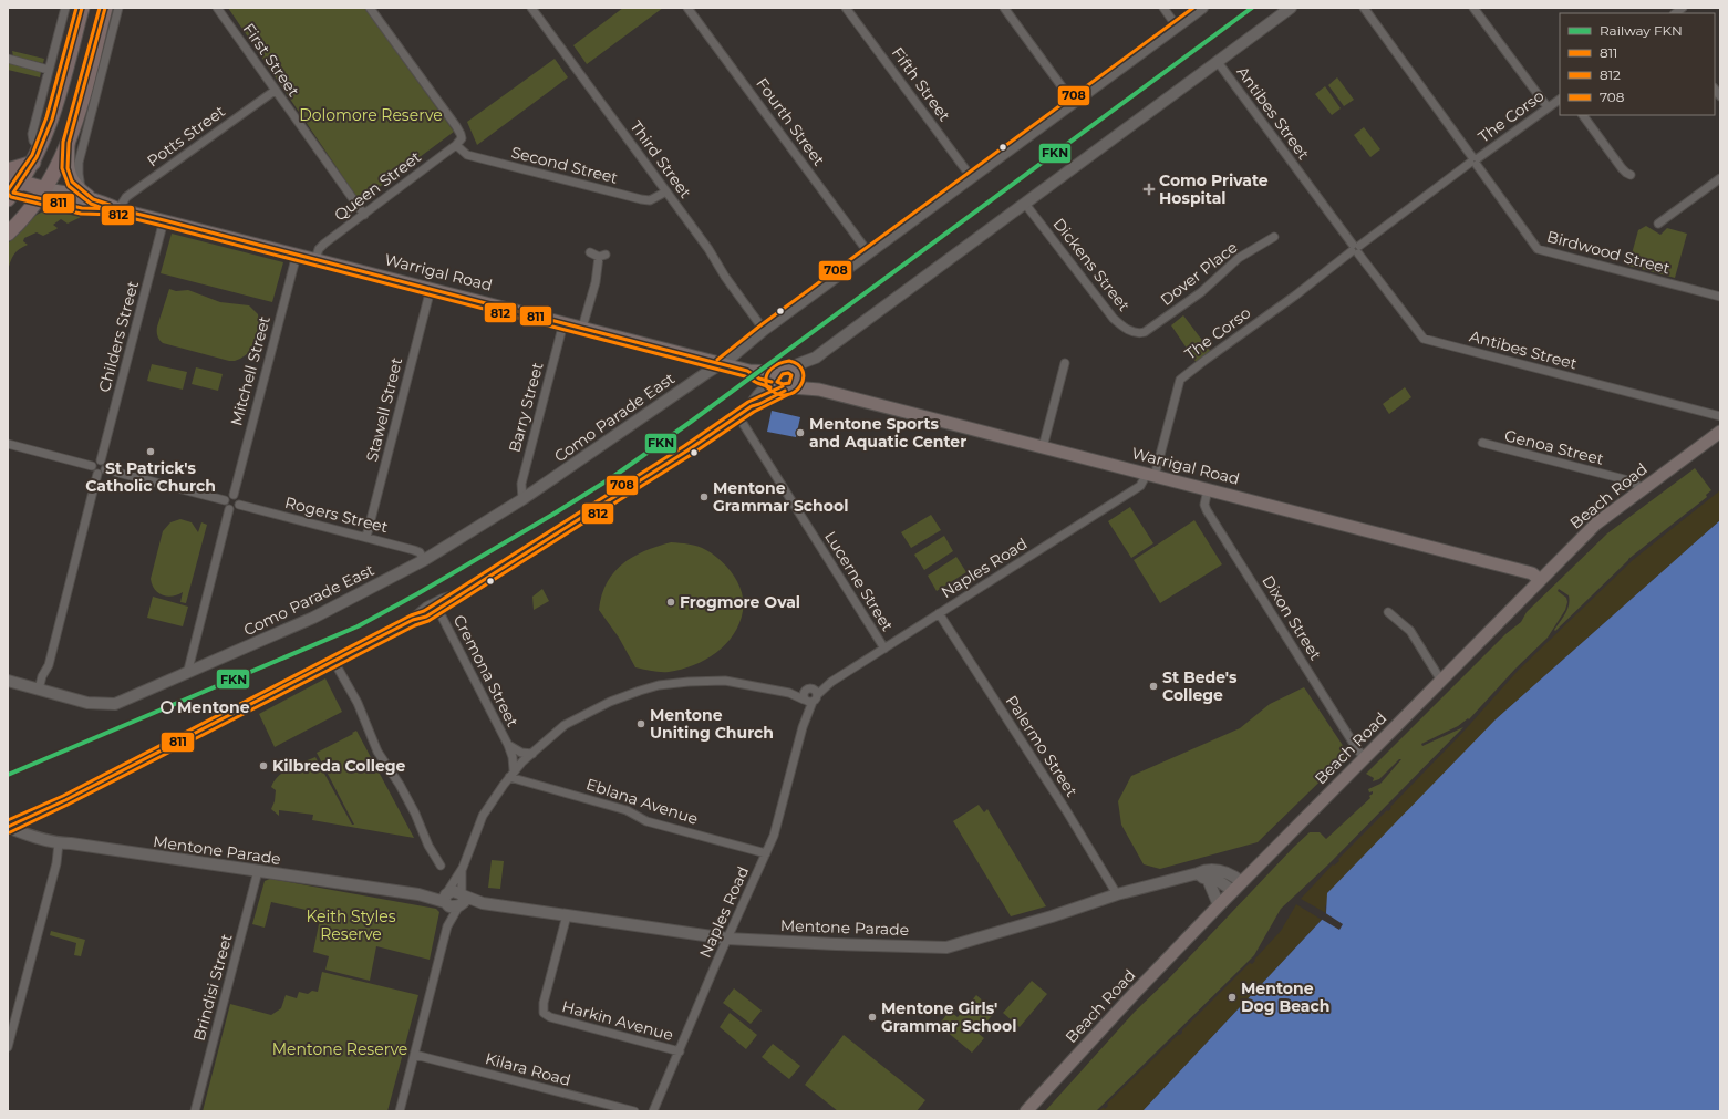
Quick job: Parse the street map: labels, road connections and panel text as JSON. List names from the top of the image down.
{
  "streets": {
    "highway": ["Warrigal Road"],
    "main road": ["Beach Road"],
    "street": [
      "First Street",
      "Fifth Street",
      "Antibes Street",
      "The Corso",
      "Fourth Street",
      "Potts Street",
      "Third Street",
      "Second Street",
      "Queen Street",
      "Birdwood Street",
      "Dickens Street",
      "Dover Place",
      "Childers Street",
      "Mitchell Street",
      "Barry Street",
      "Stawell Street",
      "Como Parade East",
      "Genoa Street",
      "Rogers Street",
      "Naples Road",
      "Lucerne Street",
      "Dixon Street",
      "Cremona Street",
      "Palermo Street",
      "Eblana Avenue",
      "Mentone Parade",
      "Brindisi Street",
      "Harkin Avenue",
      "Kilara Road"
    ]
  },
  "crossings": [
    ["First Street", "Potts Street"],
    ["First Street", "Queen Street"],
    ["Fifth Street", "Como Parade East"],
    ["Antibes Street", "The Corso"],
    ["The Corso", "Birdwood Street"],
    ["The Corso", "Warrigal Road"],
    ["The Corso", "Naples Road"],
    ["Fourth Street", "Como Parade East"],
    ["Potts Street", "Warrigal Road"],
    ["Third Street", "Second Street"],
    ["Third Street", "Como Parade East"],
    ["Second Street", "Queen Street"],
    ["Queen Street", "Warrigal Road"],
    ["Dickens Street", "Dover Place"],
    ["Warrigal Road", "Childers Street"],
    ["Warrigal Road", "Mitchell Street"],
    ["Warrigal Road", "Barry Street"],
    ["Warrigal Road", "Stawell Street"],
    ["Warrigal Road", "Como Parade East"],
    ["Warrigal Road", "Beach Road"],
    ["Warrigal Road", "Naples Road"],
    ["Warrigal Road", "Dixon Street"],
    ["Mitchell Street", "Rogers Street"],
    ["Barry Street", "Como Parade East"],
    ["Stawell Street", "Rogers Street"],
    ["Como Parade East", "Rogers Street"],
    ["Genoa Street", "Beach Road"],
    ["Beach Road", "Dixon Street"],
    ["Beach Road", "Mentone Parade"],
    ["Naples Road", "Lucerne Street"],
    ["Naples Road", "Palermo Street"],
    ["Naples Road", "Eblana Avenue"],
    ["Naples Road", "Mentone Parade"],
    ["Naples Road", "Harkin Avenue"],
    ["Cremona Street", "Eblana Avenue"],
    ["Palermo Street", "Mentone Parade"],
    ["Mentone Parade", "Brindisi Street"],
    ["Mentone Parade", "Harkin Avenue"]
  ],
  "parks": ["Dolomore Reserve", "Keith Styles Reserve", "Mentone Reserve"],
  "places": {
    "health": ["Como Private Hospital"],
    "other": [
      "Mentone Sports and Aquatic Center",
      "St Patrick's Catholic Church",
      "Mentone Grammar School",
      "Frogmore Oval",
      "St Bede's College",
      "Mentone",
      "Mentone Uniting Church",
      "Kilbreda College",
      "Mentone Dog Beach",
      "Mentone Girls' Grammar School"
    ]
  },
  "lines": [
    "rail line FKN",
    "transit line 811",
    "transit line 812",
    "transit line 708"
  ],
  "legend": [
    "Railway FKN",
    "811",
    "812",
    "708"
  ]
}
